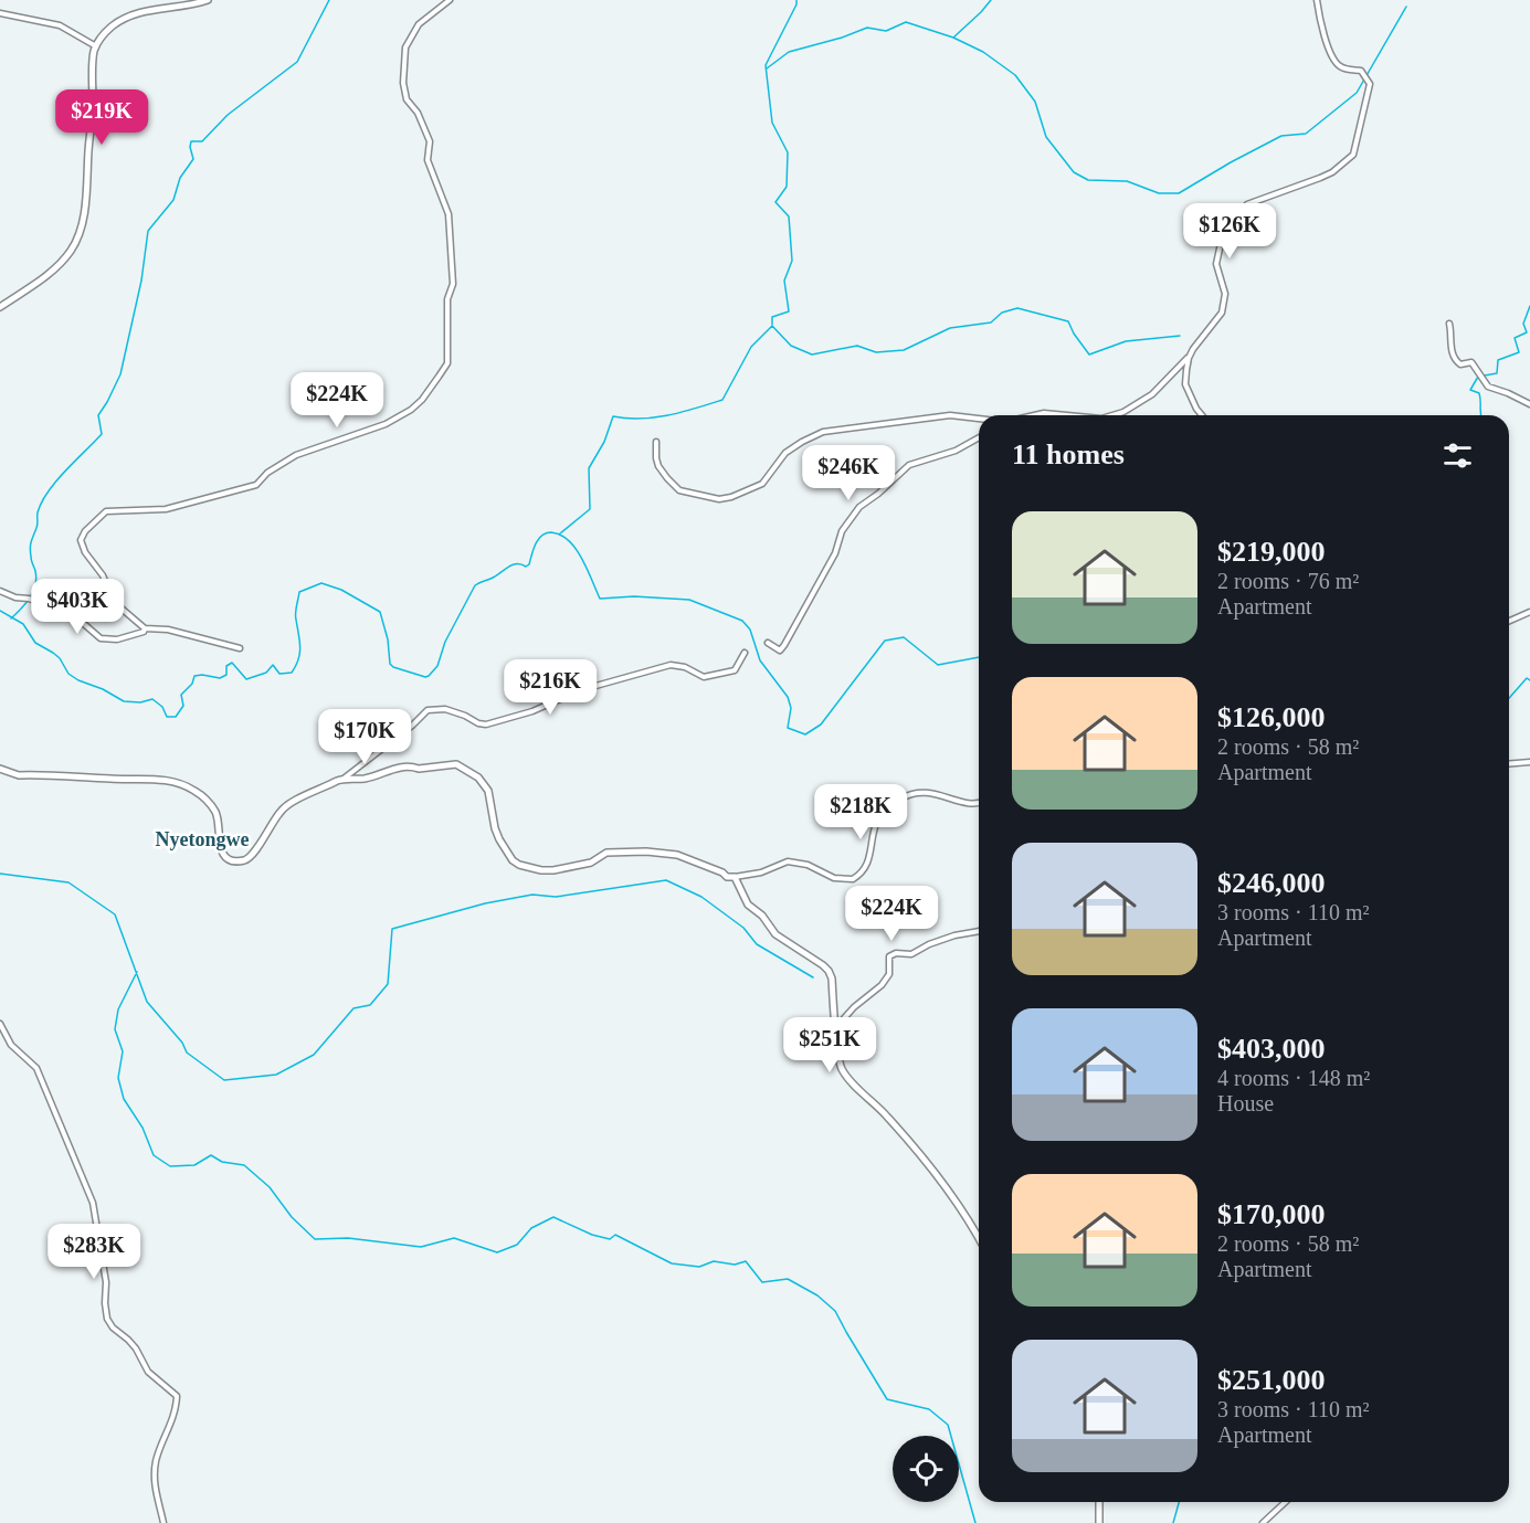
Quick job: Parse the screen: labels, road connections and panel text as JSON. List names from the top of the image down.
{
  "districts": ["Nyetongwe"],
  "page": {
    "price": [
      "$219K",
      "$126K",
      "$224K",
      "$246K",
      "$403K",
      "$216K",
      "$170K",
      "$218K",
      "$224K",
      "$251K",
      "$283K"
    ],
    "heading": "11 homes",
    "list": [
      {
        "name": "$219,000",
        "note": "2 rooms · 76 m² · Apartment"
      },
      {
        "name": "$126,000",
        "note": "2 rooms · 58 m² · Apartment"
      },
      {
        "name": "$246,000",
        "note": "3 rooms · 110 m² · Apartment"
      },
      {
        "name": "$403,000",
        "note": "4 rooms · 148 m² · House"
      },
      {
        "name": "$170,000",
        "note": "2 rooms · 58 m² · Apartment"
      },
      {
        "name": "$251,000",
        "note": "3 rooms · 110 m² · Apartment"
      }
    ]
  }
}
